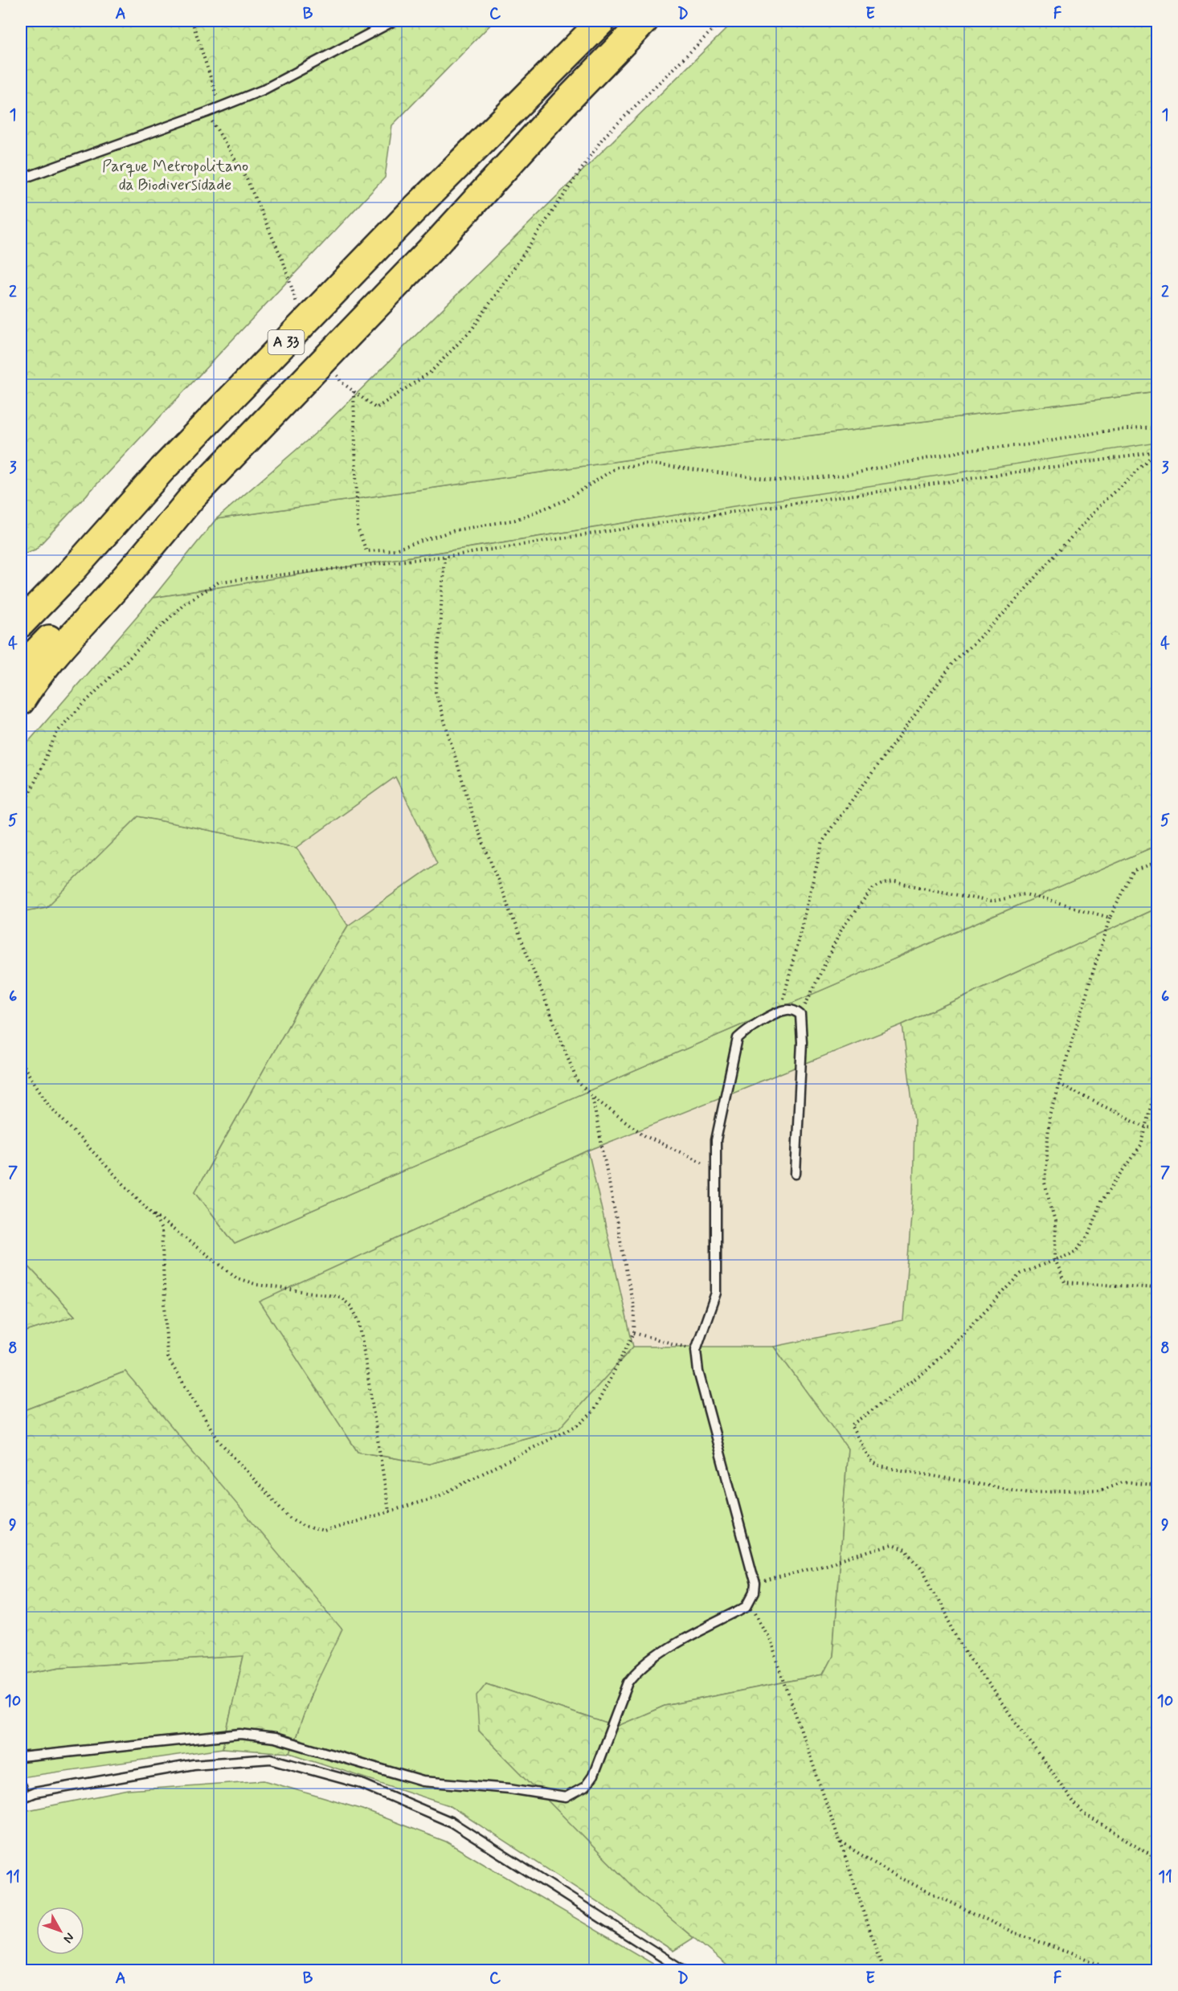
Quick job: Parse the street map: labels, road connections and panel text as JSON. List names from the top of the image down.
{
  "streets": {
    "highway": ["A 33"]
  },
  "parks": ["Parque Metropolitano da Biodiversidade"],
  "north": "bottom right",
  "grid": {
    "columns": [
      "A",
      "B",
      "C",
      "D",
      "E",
      "F"
    ],
    "rows": [
      "1",
      "2",
      "3",
      "4",
      "5",
      "6",
      "7",
      "8",
      "9",
      "10",
      "11"
    ]
  }
}
